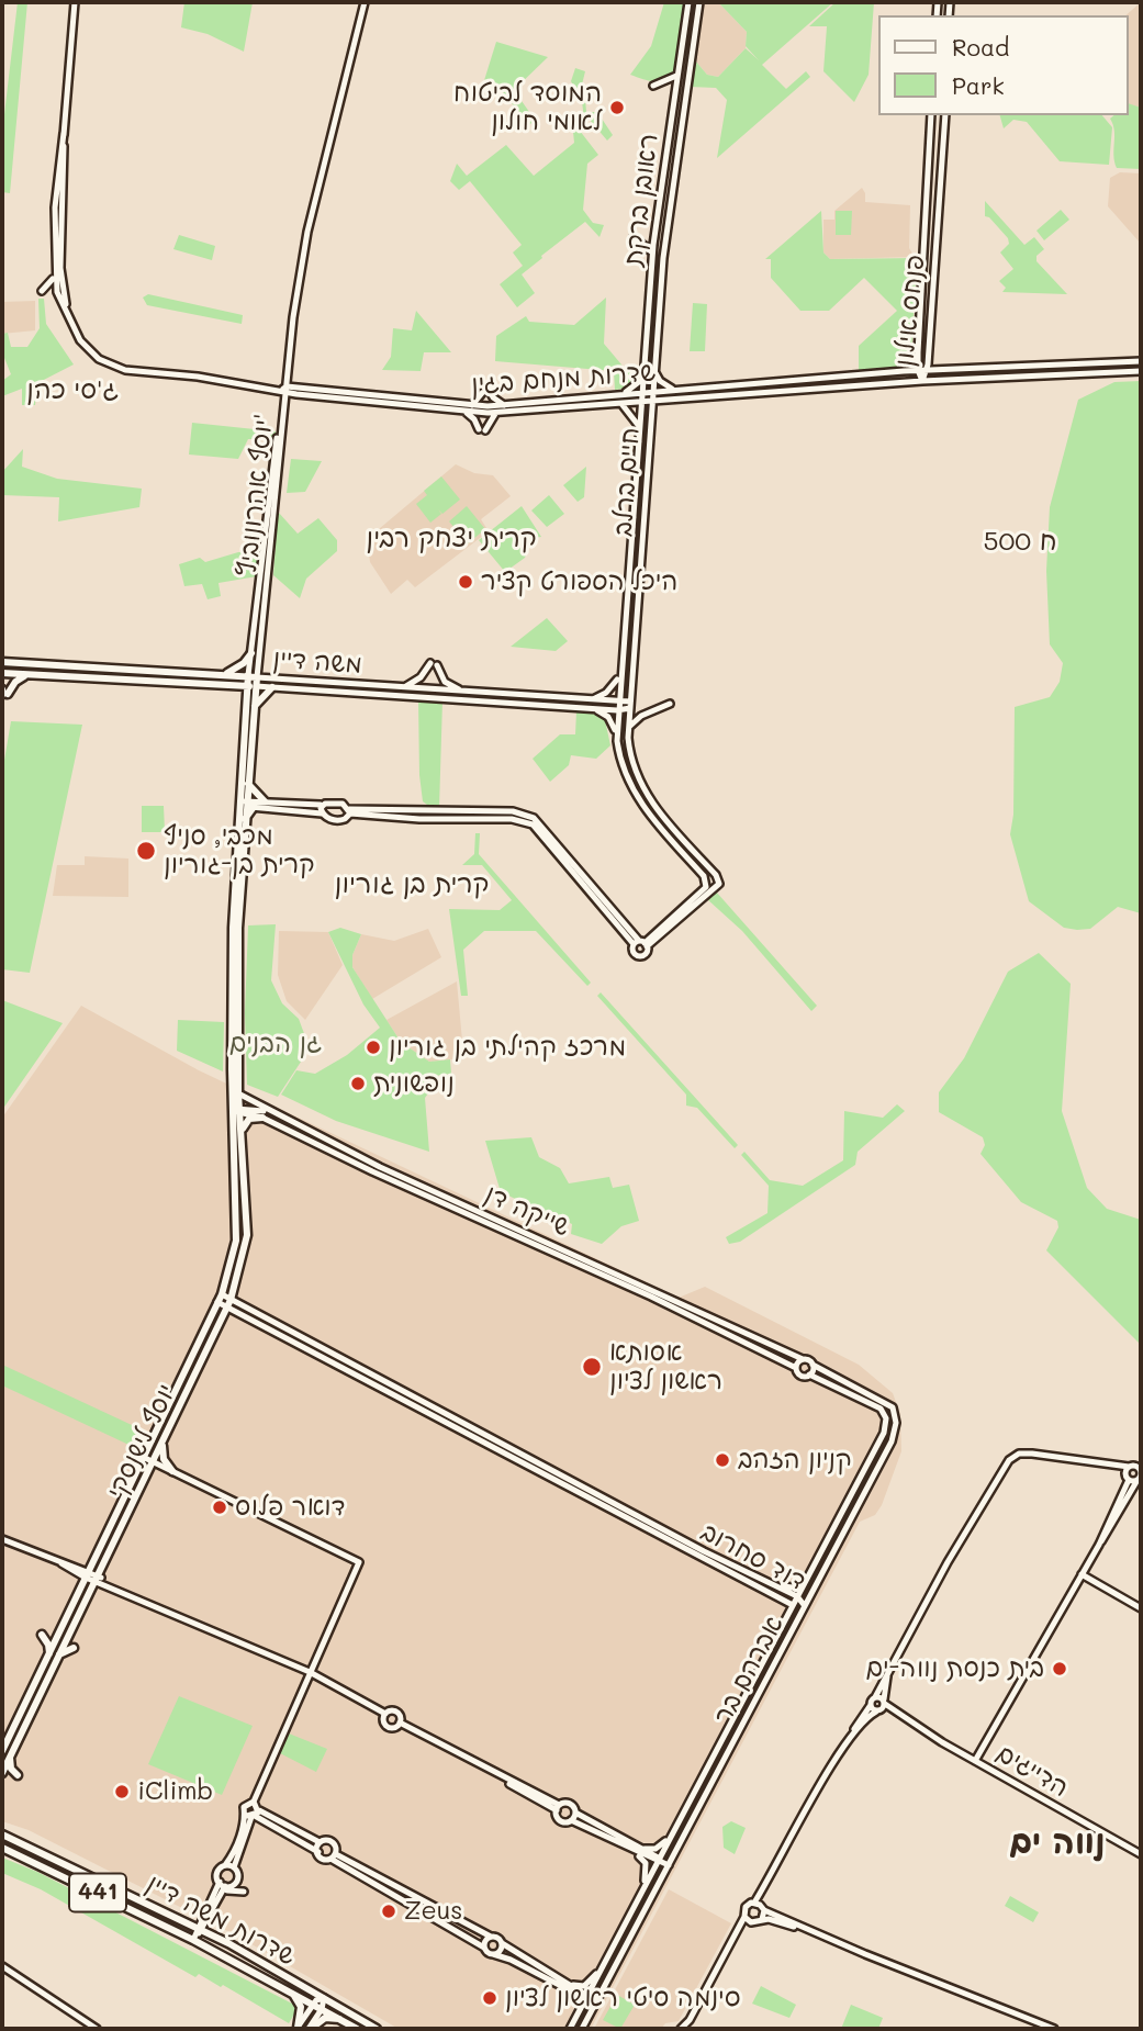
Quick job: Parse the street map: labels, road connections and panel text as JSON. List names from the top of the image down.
{
  "streets": {
    "main road": [
      "משה דיין",
      "יוסף לישנסקי",
      "441",
      "שדרות משה דיין"
    ],
    "street": [
      "ראובן ברקת",
      "פנחס אילון",
      "שדרות מנחם בגין",
      "חיים ברלב",
      "יוסף אהרונוביץ'",
      "שייקה דן",
      "דוד סחרוב",
      "אברהם בר",
      "הדייגים"
    ]
  },
  "crossings": [
    ["ראובן ברקת", "שדרות מנחם בגין"],
    ["ראובן ברקת", "חיים ברלב"],
    ["פנחס אילון", "שדרות מנחם בגין"],
    ["שדרות מנחם בגין", "חיים ברלב"],
    ["שדרות מנחם בגין", "יוסף אהרונוביץ'"],
    ["חיים ברלב", "משה דיין"],
    ["יוסף אהרונוביץ'", "משה דיין"],
    ["שייקה דן", "יוסף לישנסקי"],
    ["שייקה דן", "אברהם בר"],
    ["יוסף לישנסקי", "דוד סחרוב"],
    ["דוד סחרוב", "אברהם בר"]
  ],
  "districts": [
    "ג'סי כהן",
    "קרית יצחק רבין",
    "ח 500",
    "קרית בן גוריון",
    "נווה ים"
  ],
  "parks": ["גן הבנים"],
  "places": [
    "המוסד לביטוח לאומי חולון",
    "היכל הספורט קציר",
    "מכבי, סניף קרית בן-גוריון",
    "מרכז קהילתי בן גוריון",
    "נופשונית",
    "אסותא ראשון לציון",
    "קניון הזהב",
    "דואר פלוס",
    "בית כנסת נווה-ים",
    "iClimb",
    "Zeus",
    "סינמה סיטי ראשון לציון"
  ],
  "legend": ["Road", "Park"]
}
